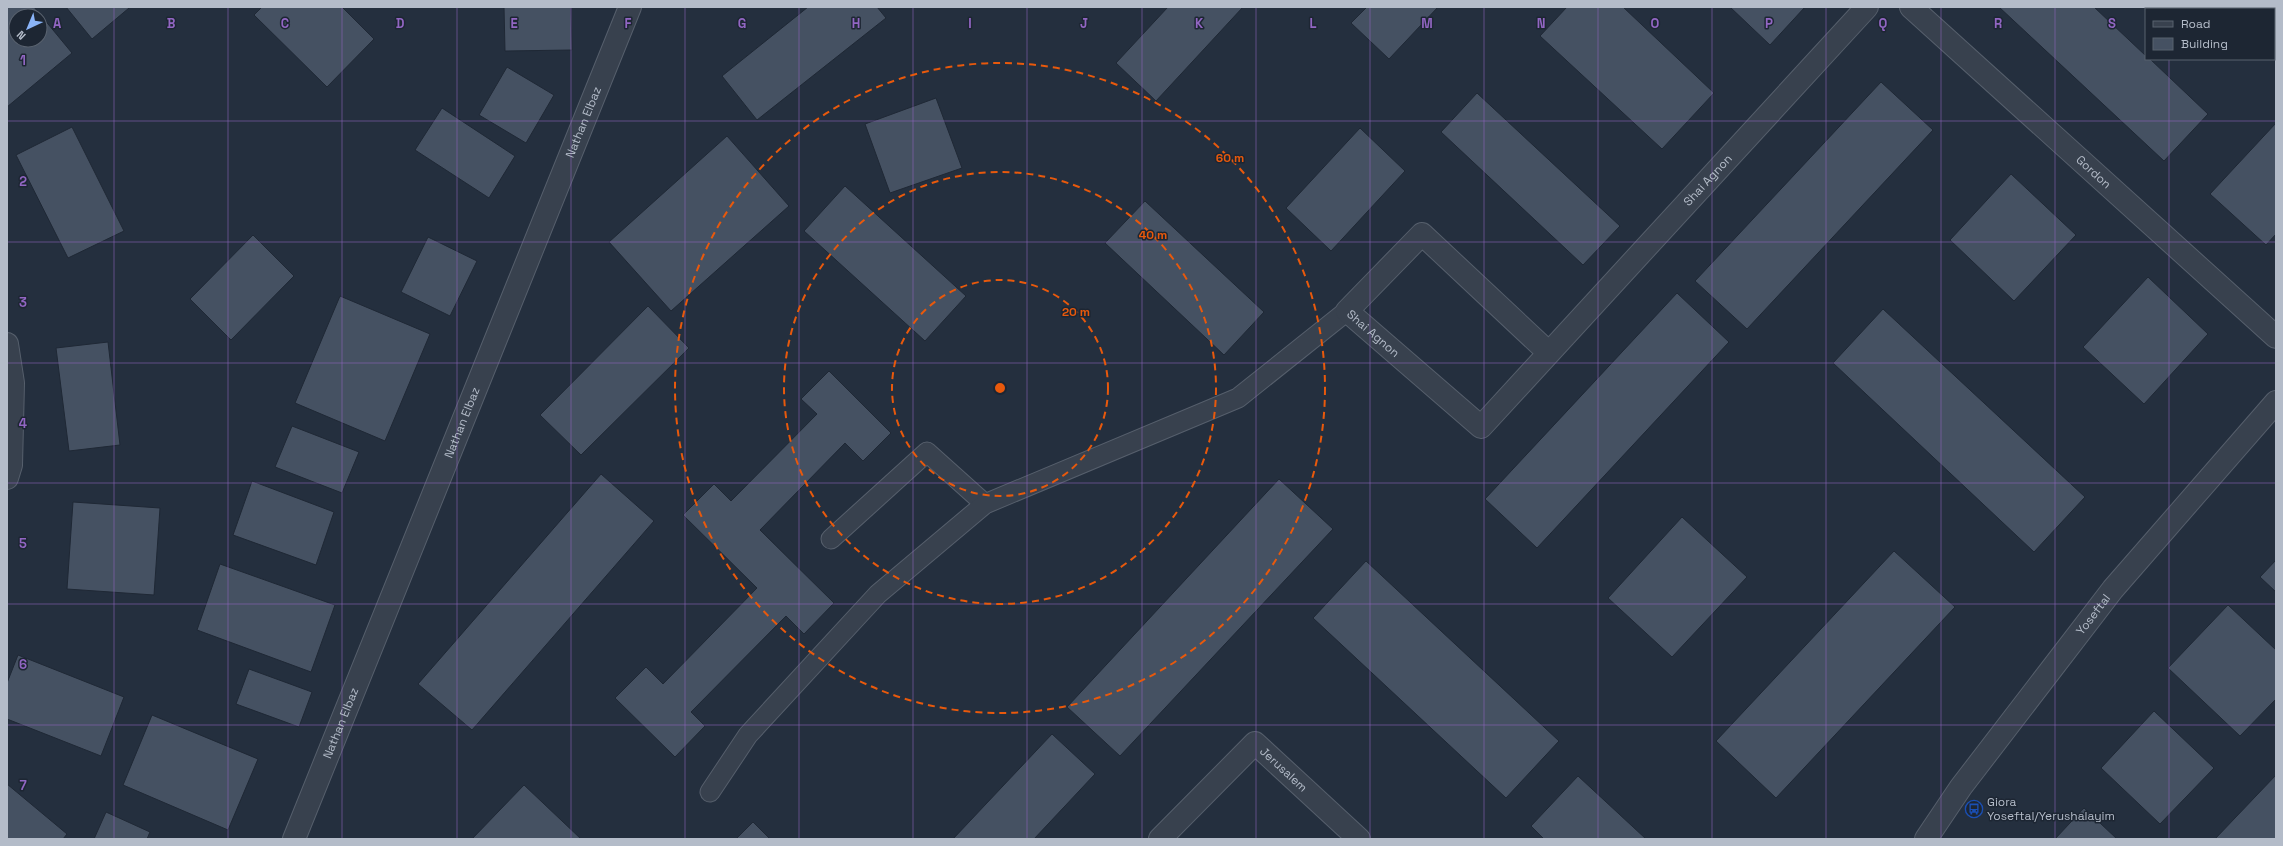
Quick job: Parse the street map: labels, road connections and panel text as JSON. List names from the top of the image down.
{
  "streets": {
    "street": [
      "Nathan Elbaz",
      "Gordon",
      "Shai Agnon",
      "Yoseftal",
      "Jerusalem"
    ]
  },
  "places": {
    "bus stop": ["Giora Yoseftal/Yerushalayim"]
  },
  "legend": ["Road", "Building"],
  "north": "bottom left",
  "grid": {
    "columns": [
      "A",
      "B",
      "C",
      "D",
      "E",
      "F",
      "G",
      "H",
      "I",
      "J",
      "K",
      "L",
      "M",
      "N",
      "O",
      "P",
      "Q",
      "R",
      "S"
    ],
    "rows": [
      "1",
      "2",
      "3",
      "4",
      "5",
      "6",
      "7"
    ]
  },
  "rings": ["60 m", "40 m", "20 m"]
}
